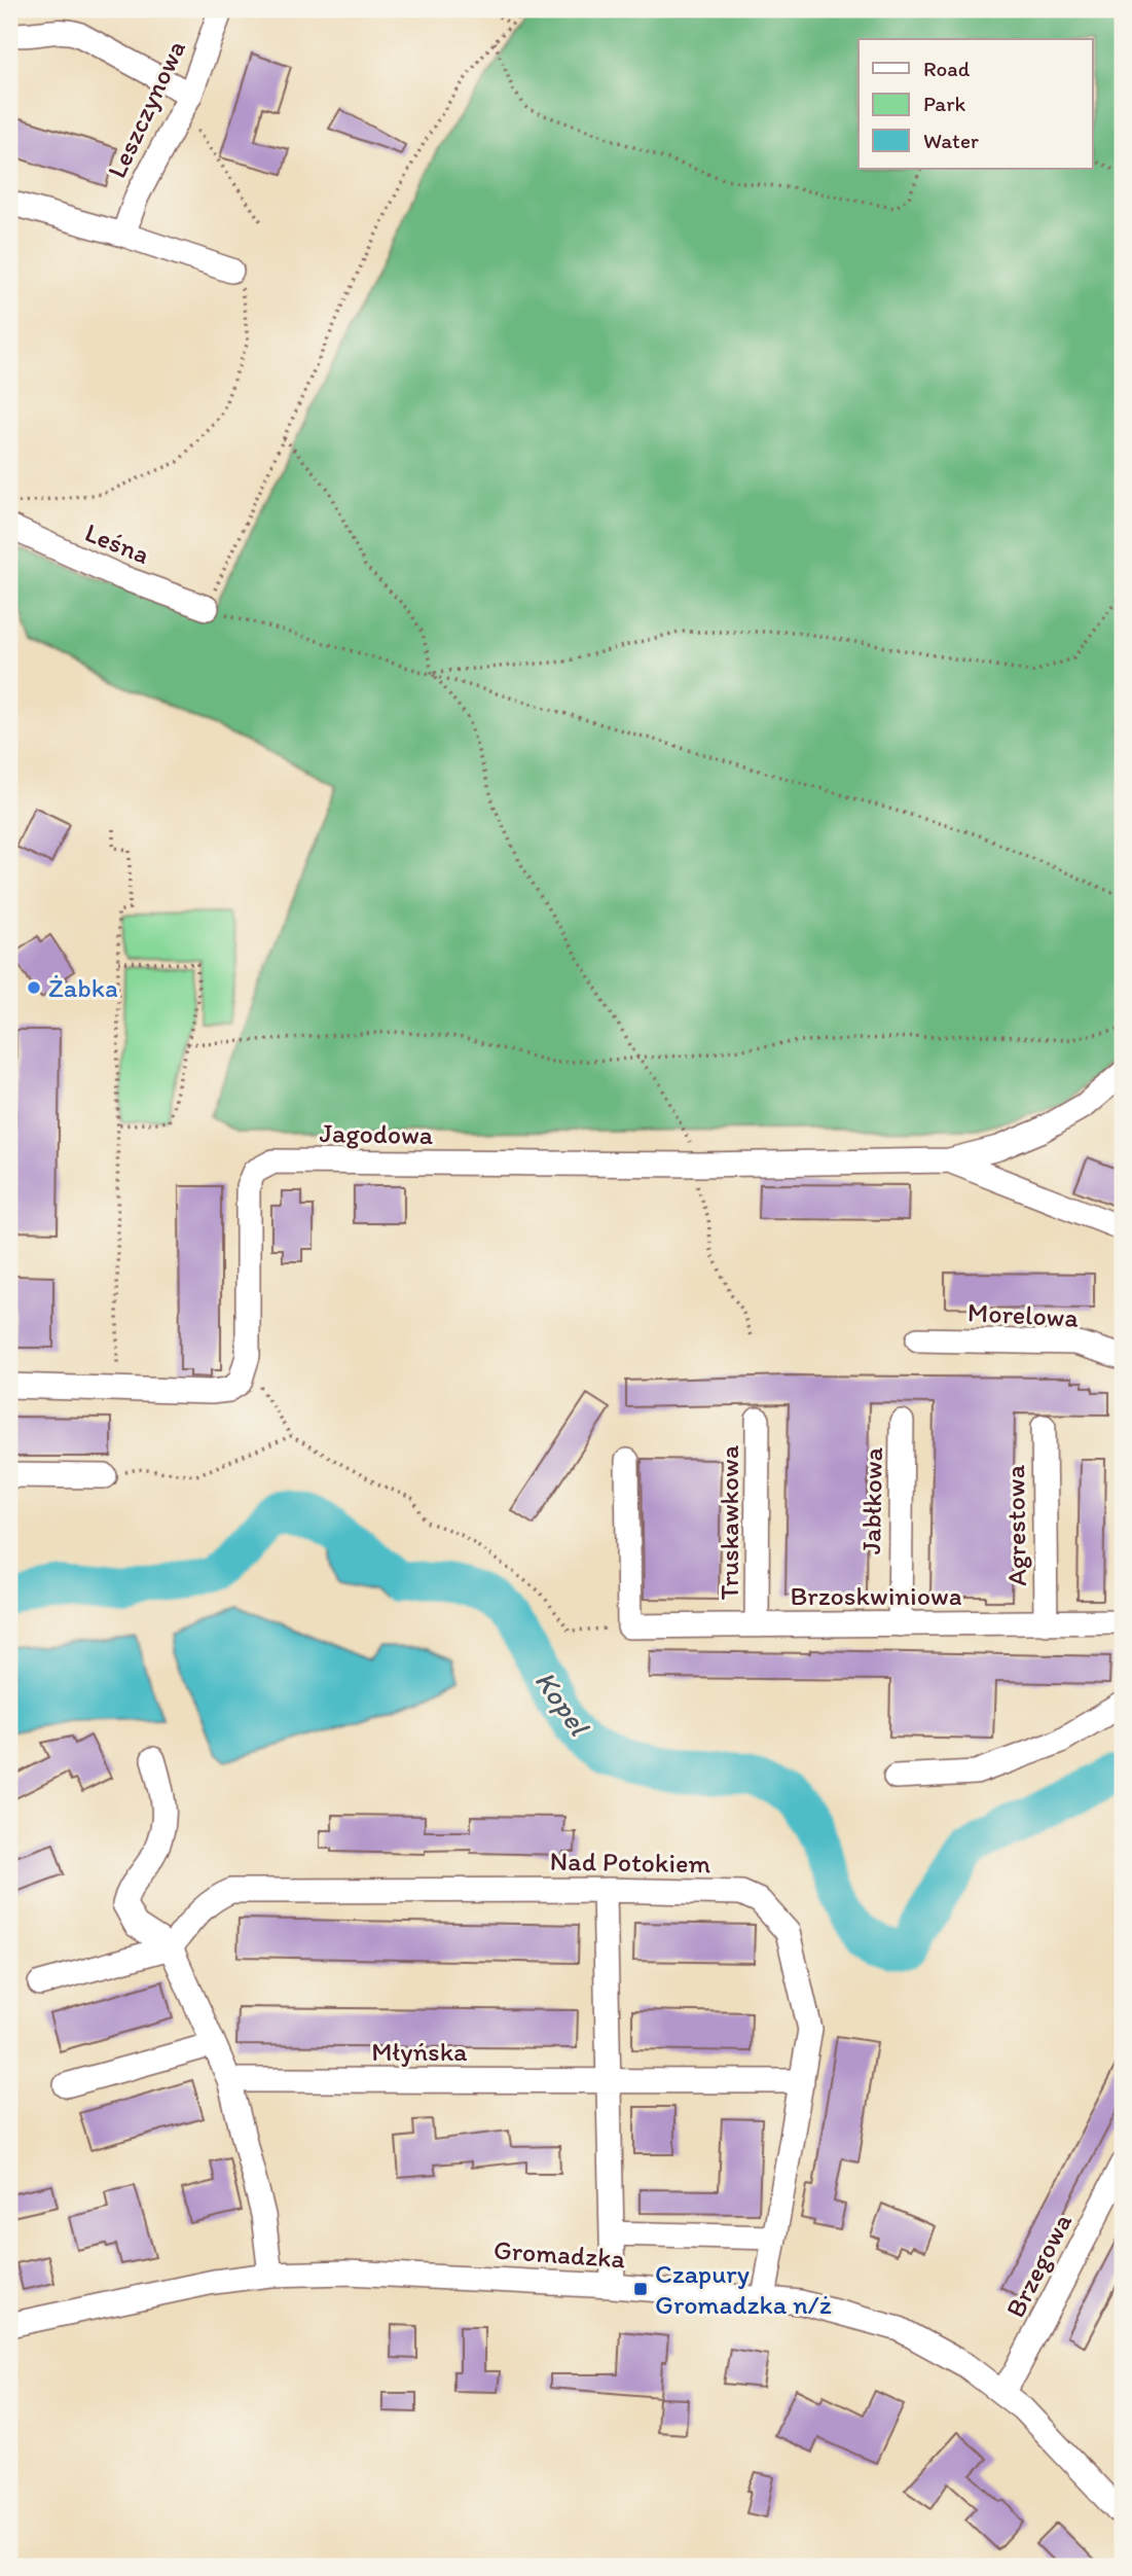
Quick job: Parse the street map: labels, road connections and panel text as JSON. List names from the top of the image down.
{
  "streets": {
    "street": [
      "Leszczynowa",
      "Leśna",
      "Jagodowa",
      "Morelowa",
      "Jabłkowa",
      "Truskawkowa",
      "Agrestowa",
      "Brzoskwiniowa",
      "Nad Potokiem",
      "Młyńska",
      "Gromadzka",
      "Brzegowa"
    ]
  },
  "crossings": [
    ["Jabłkowa", "Brzoskwiniowa"],
    ["Truskawkowa", "Brzoskwiniowa"],
    ["Agrestowa", "Brzoskwiniowa"],
    ["Nad Potokiem", "Młyńska"],
    ["Nad Potokiem", "Gromadzka"],
    ["Gromadzka", "Brzegowa"]
  ],
  "water": ["Kopel"],
  "places": {
    "other": ["Żabka"],
    "transit": ["Czapury Gromadzka n/ż"]
  },
  "legend": ["Road", "Park", "Water"]
}
